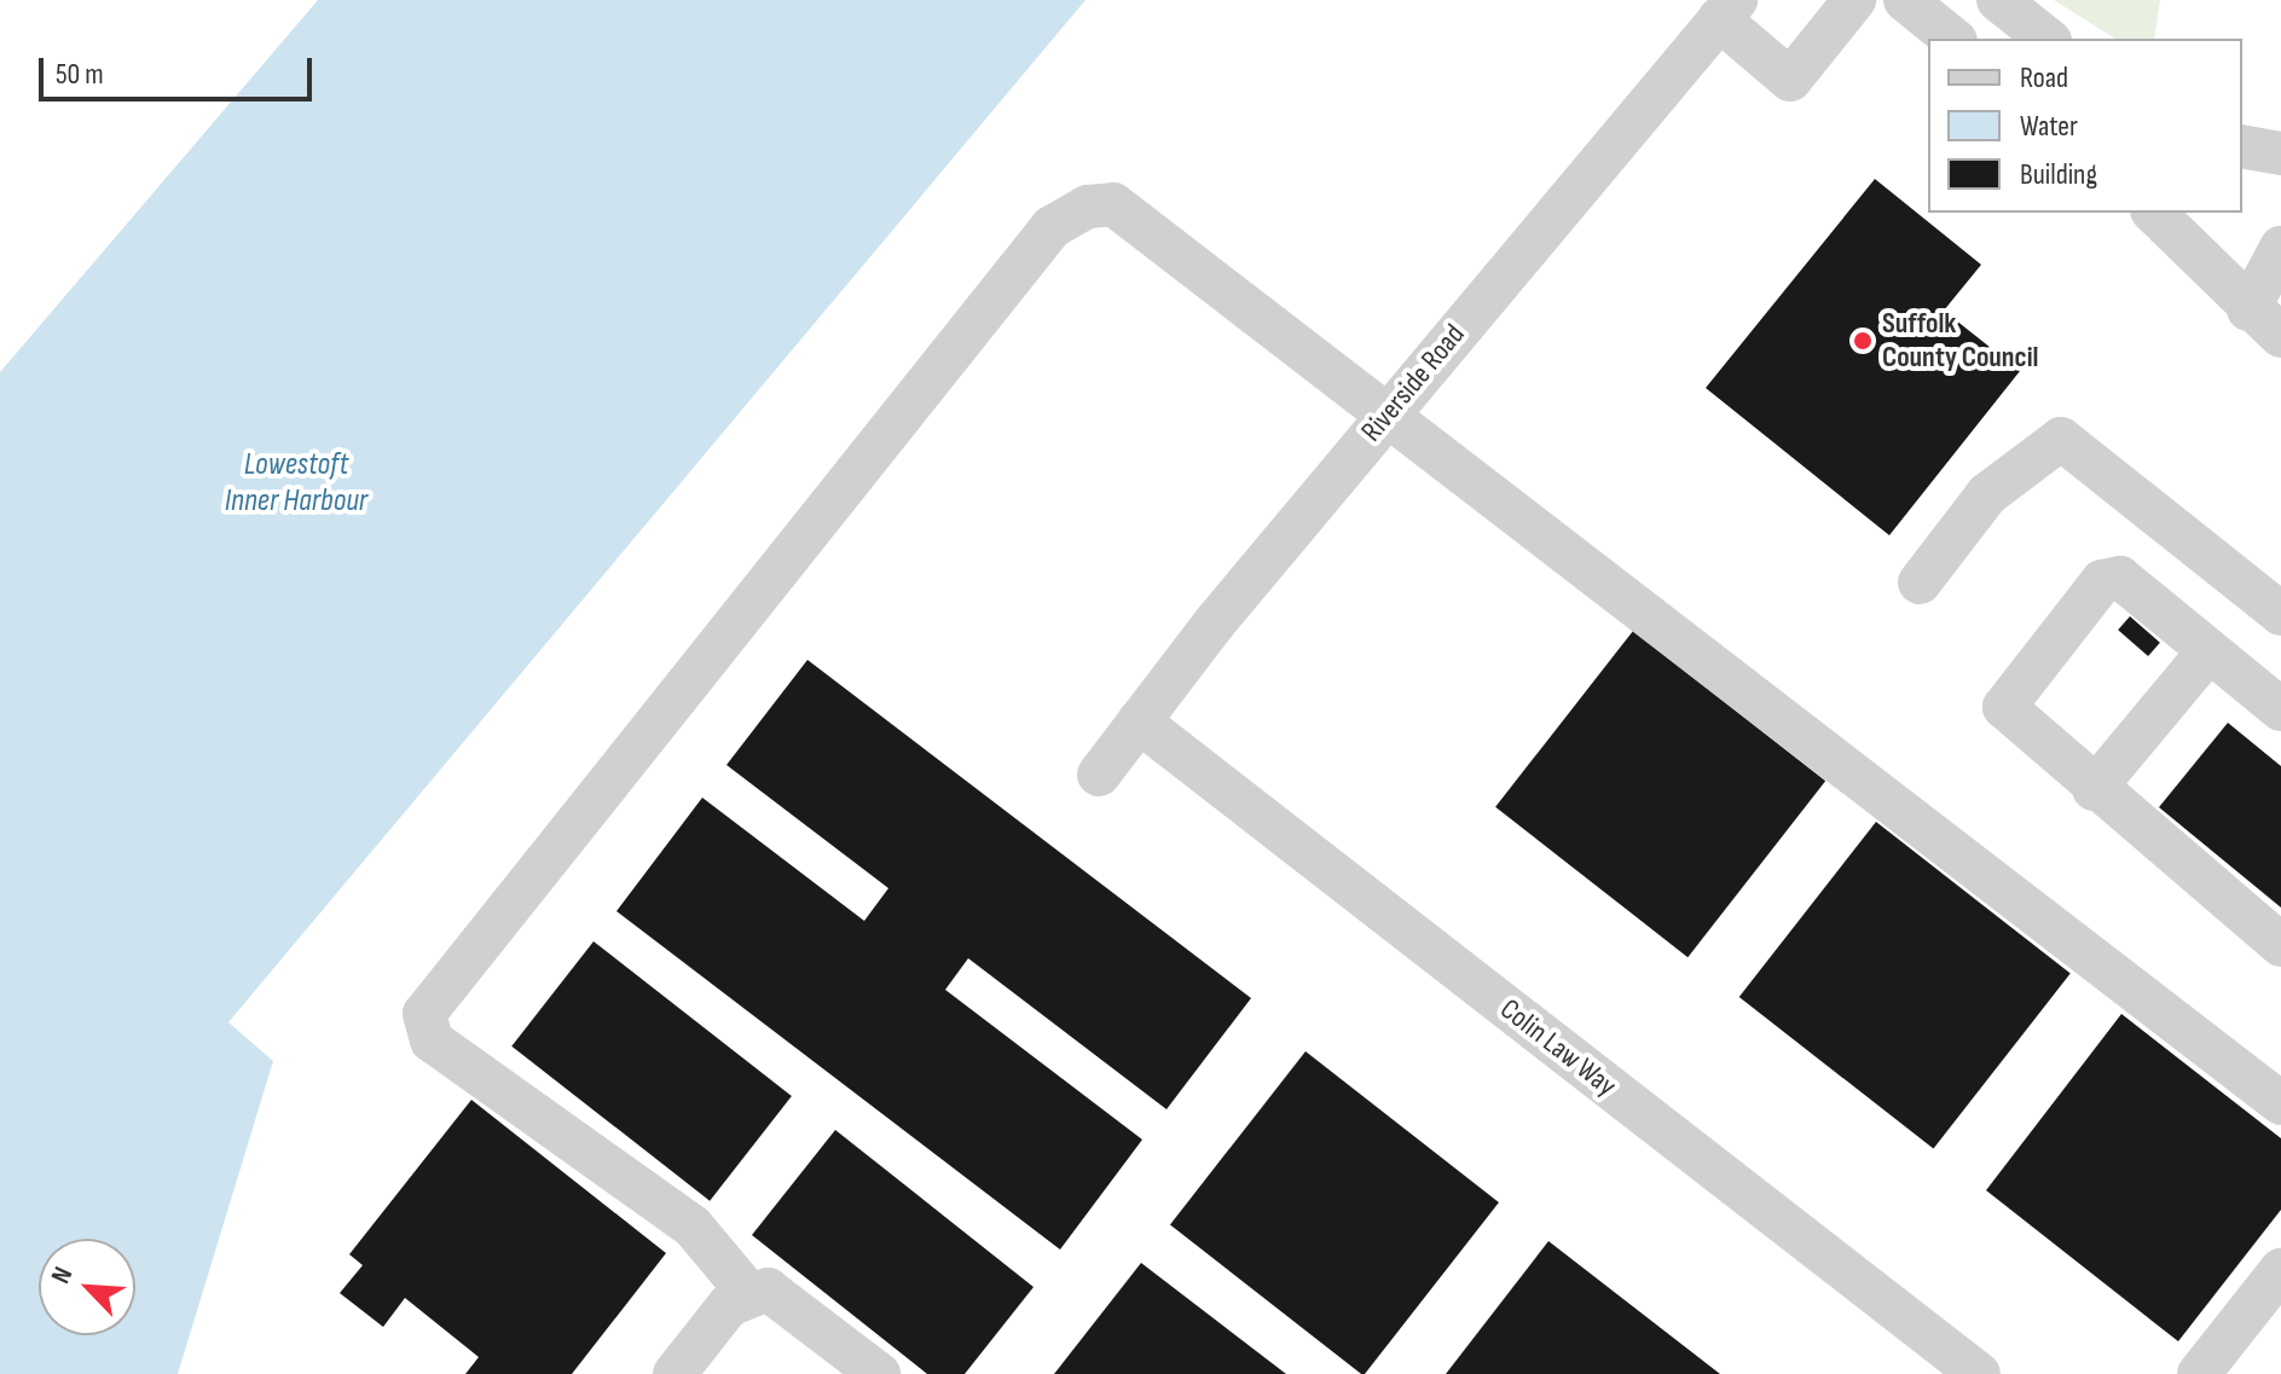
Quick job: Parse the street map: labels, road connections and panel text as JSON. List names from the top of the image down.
{
  "streets": {
    "street": ["Riverside Road", "Colin Law Way"]
  },
  "crossings": [
    ["Riverside Road", "Colin Law Way"]
  ],
  "water": ["Lowestoft Inner Harbour"],
  "places": ["Suffolk County Council"],
  "legend": ["Road", "Water", "Building"],
  "scale_bar": "50 m",
  "north": "top left"
}
